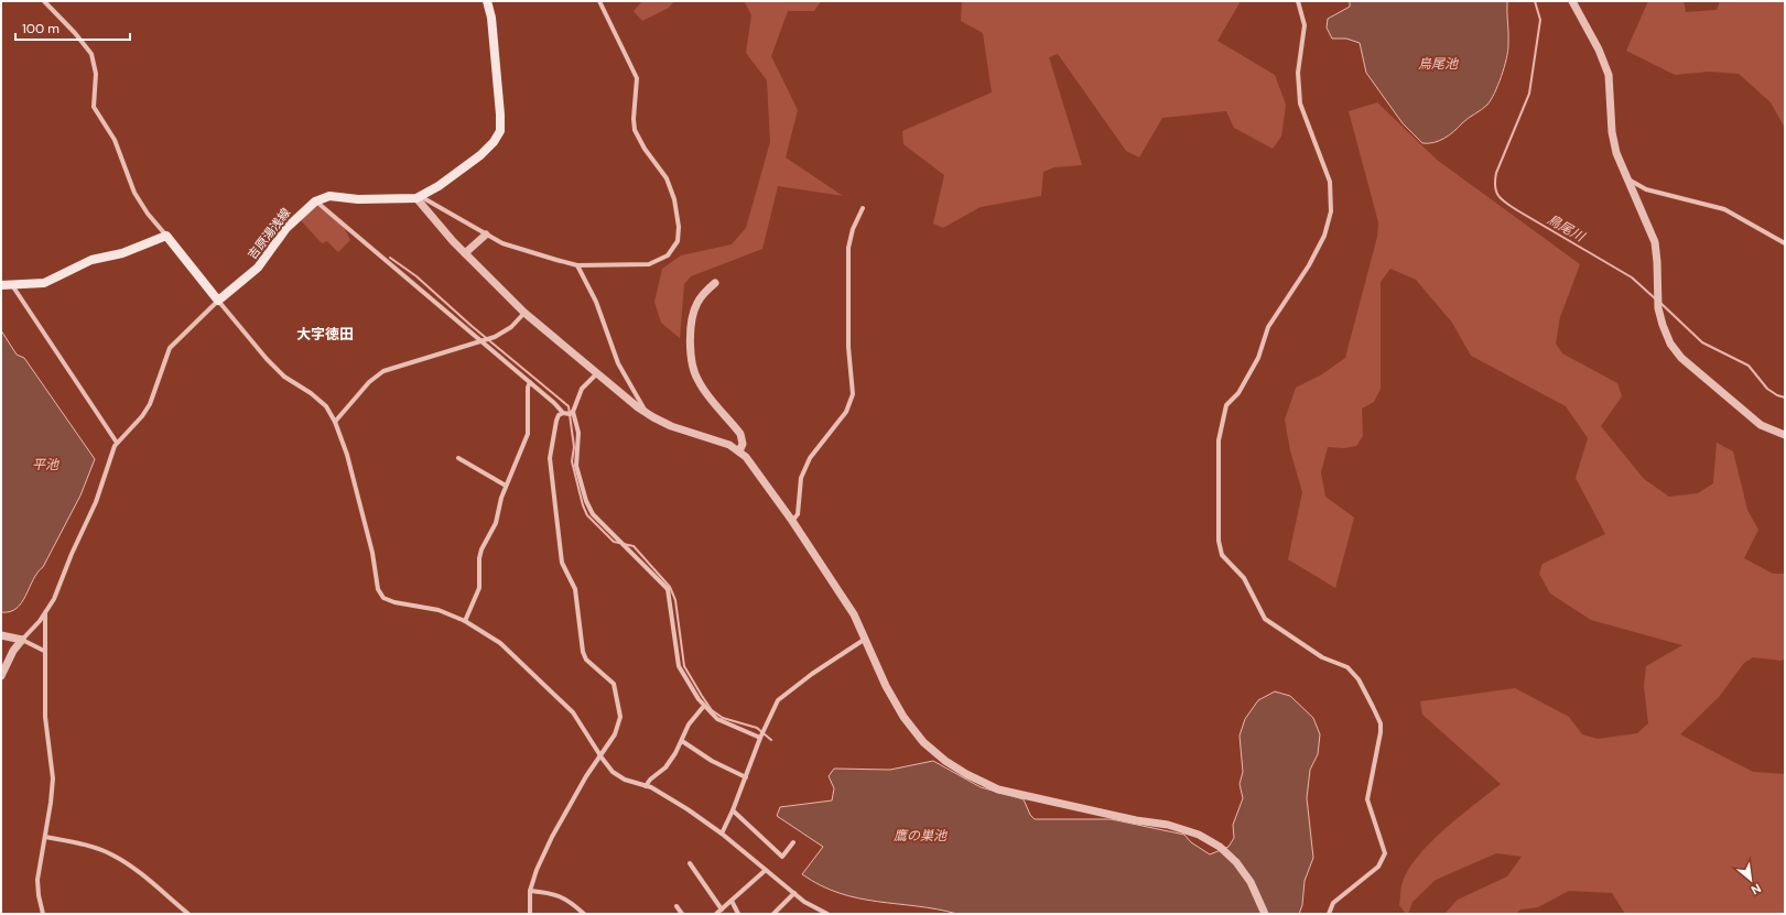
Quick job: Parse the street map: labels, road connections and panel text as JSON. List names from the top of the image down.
{
  "streets": {
    "main road": ["吉原湯浅線"]
  },
  "districts": ["大字徳田"],
  "water": [
    "鳥尾池",
    "鳥尾川",
    "平池",
    "鷹の巣池"
  ],
  "scale_bar": "100 m",
  "north": "bottom right"
}
